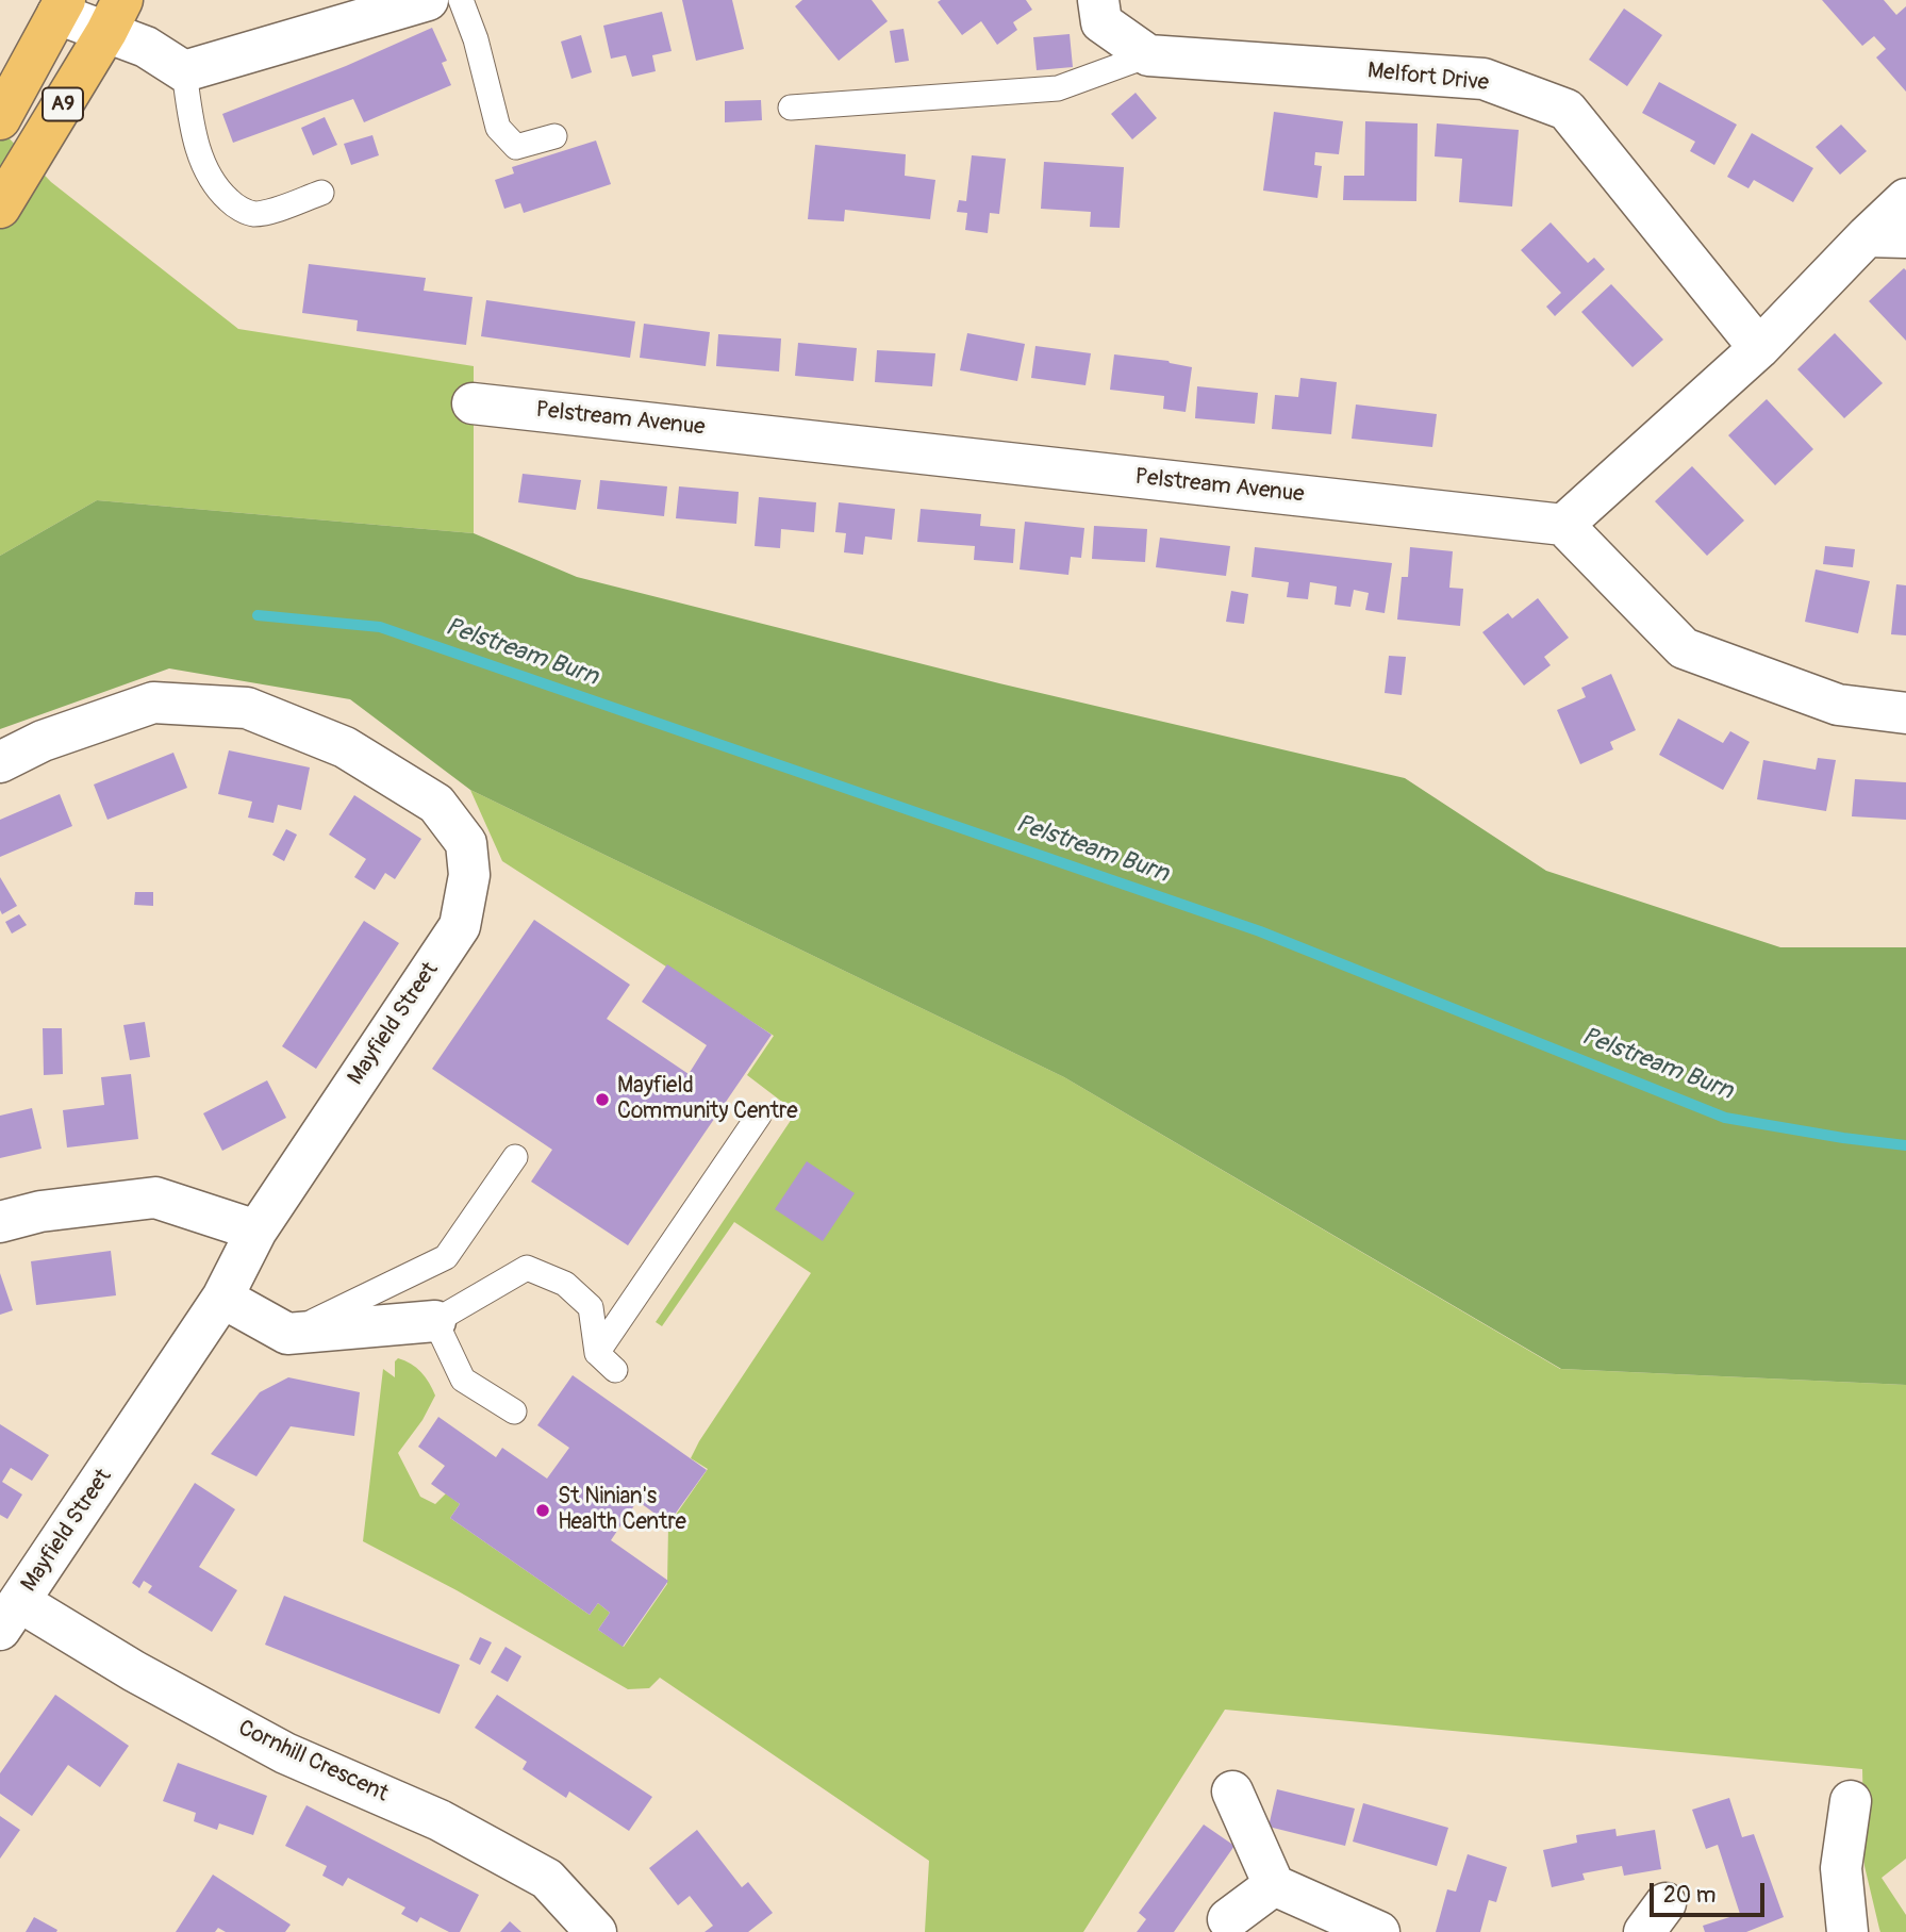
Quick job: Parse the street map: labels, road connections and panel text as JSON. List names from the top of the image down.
{
  "streets": {
    "main road": ["A9"],
    "street": [
      "Melfort Drive",
      "Pelstream Avenue",
      "Mayfield Street",
      "Cornhill Crescent"
    ]
  },
  "crossings": [
    ["Mayfield Street", "Cornhill Crescent"]
  ],
  "water": ["Pelstream Burn"],
  "places": ["Mayfield Community Centre", "St Ninian's Health Centre"],
  "scale_bar": "20 m"
}
